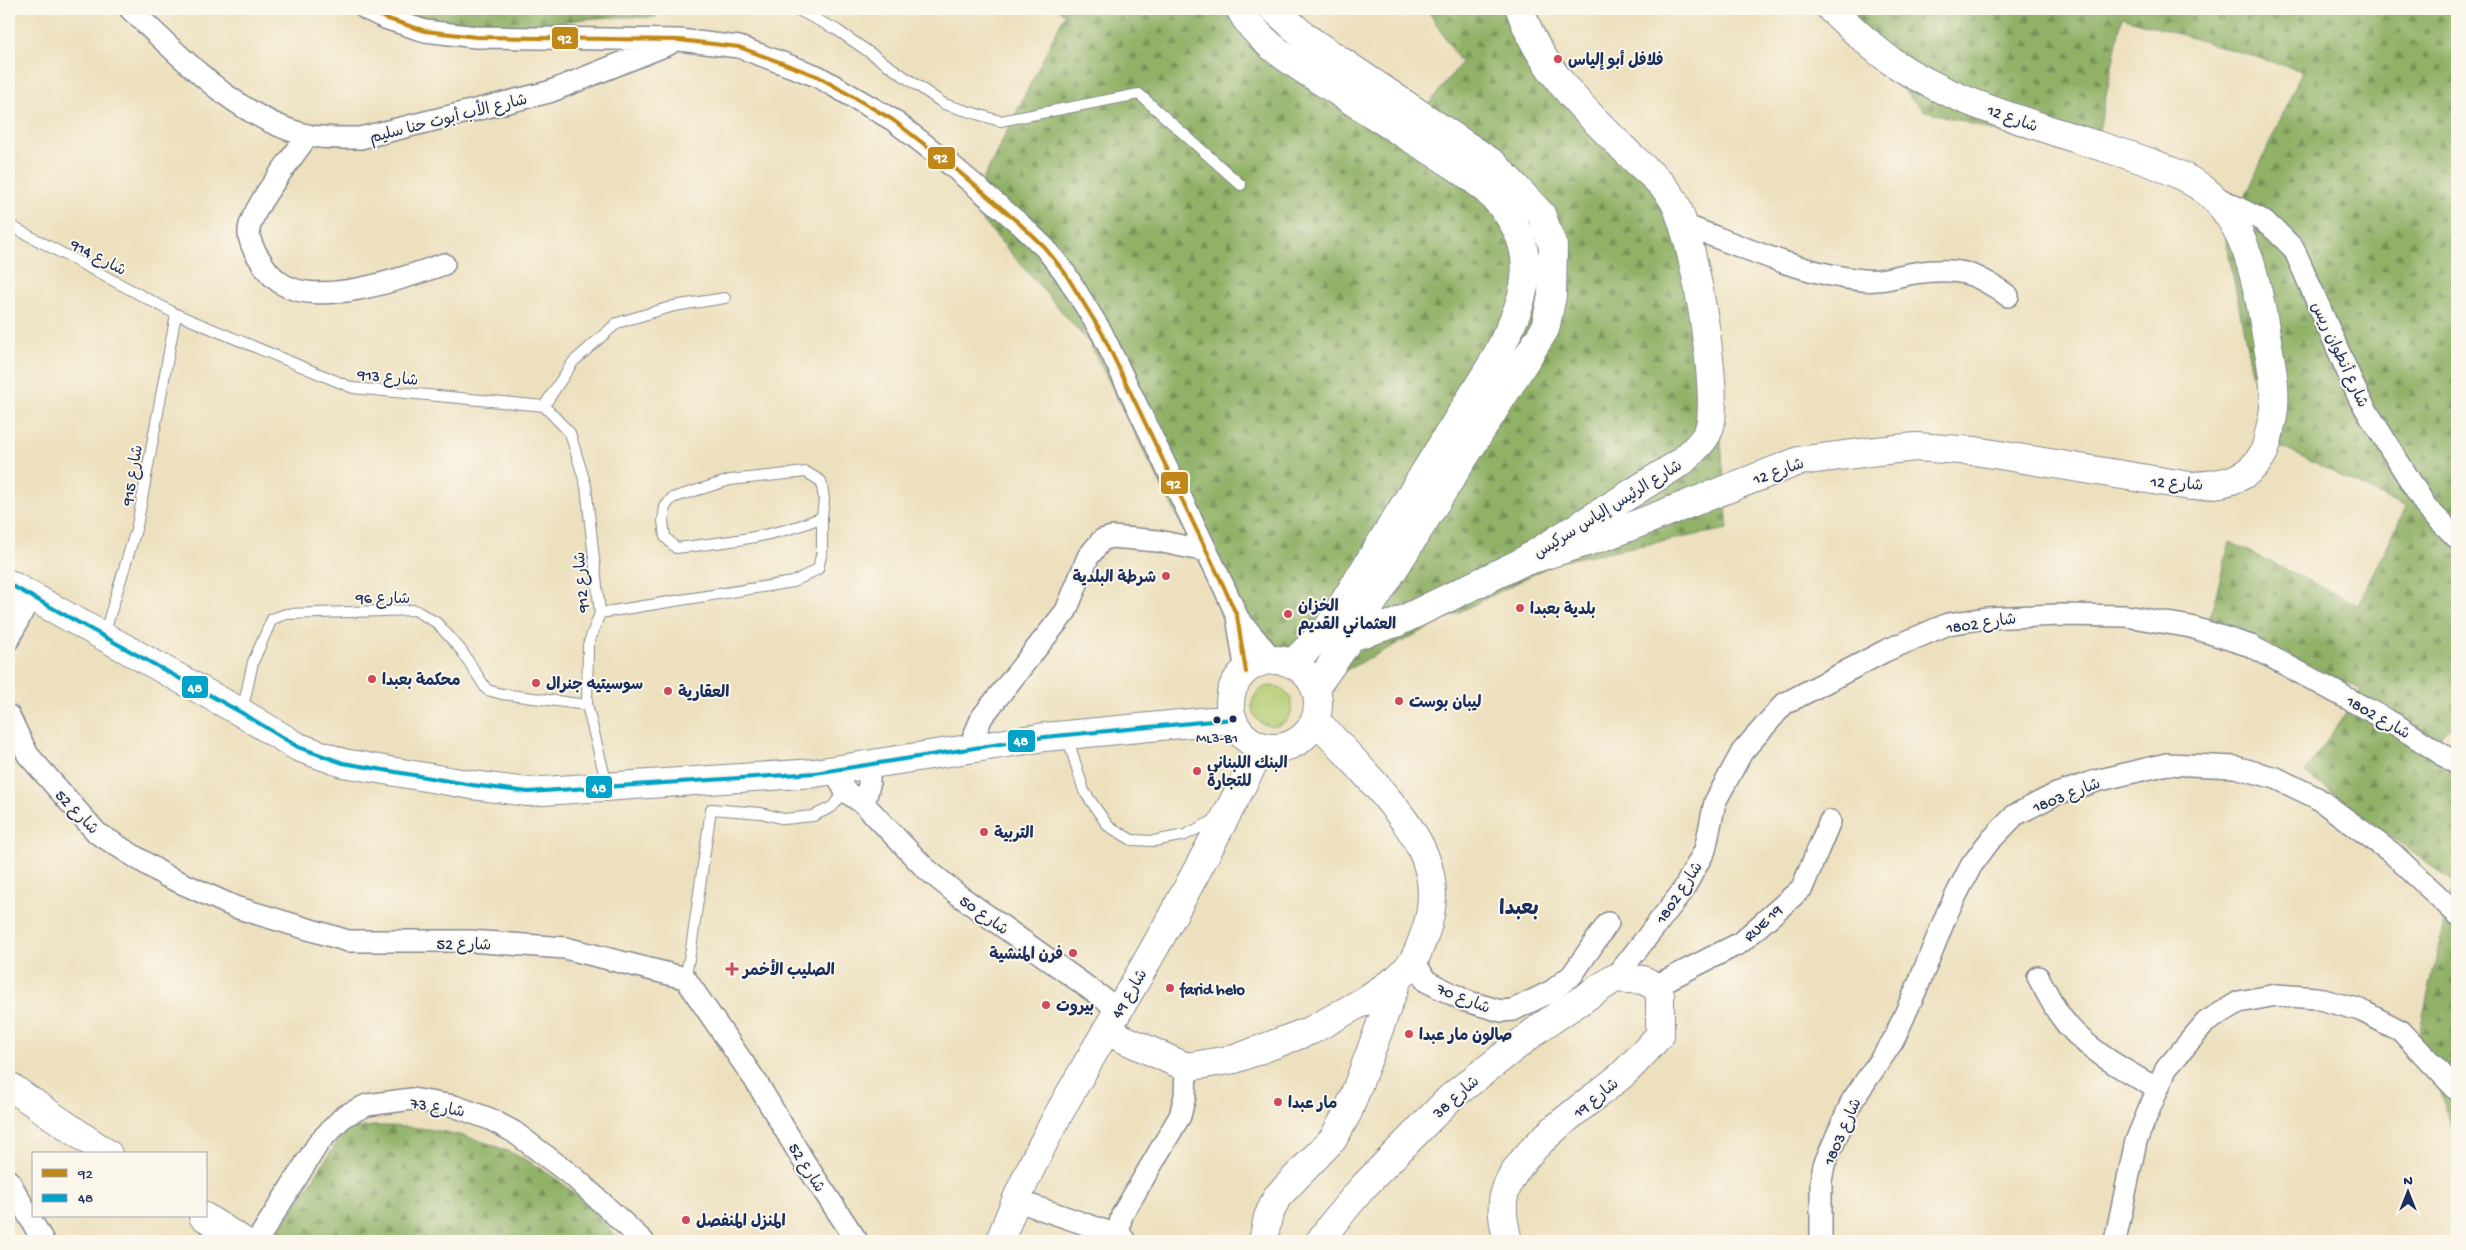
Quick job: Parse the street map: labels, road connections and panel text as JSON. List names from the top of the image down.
{
  "streets": {
    "main road": [
      "شارع 12",
      "شارع الرئيس إلياس سركيس",
      "شارع 50",
      "شارع 49",
      "شارع 38",
      "شارع 19"
    ],
    "street": [
      "شارع الأب أبوت حنا سليم",
      "شارع أنطوان ريس",
      "شارع 1802",
      "شارع 1803",
      "شارع 52",
      "RUE 19",
      "شارع 70",
      "شارع 73"
    ],
    "lane": [
      "شارع 914",
      "شارع 913",
      "شارع 915",
      "شارع 912",
      "شارع 96"
    ]
  },
  "crossings": [
    ["شارع 12", "شارع أنطوان ريس"],
    ["شارع 12", "شارع الرئيس إلياس سركيس"],
    ["شارع 914", "شارع 913"],
    ["شارع 914", "شارع 915"],
    ["شارع 913", "شارع 915"],
    ["شارع 913", "شارع 912"],
    ["شارع 912", "شارع 96"],
    ["شارع 1802", "شارع 38"],
    ["شارع 50", "شارع 49"],
    ["RUE 19", "شارع 19"]
  ],
  "districts": ["بعبدا"],
  "places": {
    "other": [
      "فلافل أبو إلياس",
      "شرطة البلدية",
      "بلدية بعبدا",
      "الخزان العثماني القديم",
      "محكمة بعبدا",
      "سوسيتيه جنرال",
      "العقارية",
      "ليبان بوست",
      "ML3-B1",
      "البنك اللبناني للتجارة",
      "التربية",
      "فرن المنشية",
      "farid helo",
      "بيروت",
      "صالون مار عبدا",
      "مار عبدا",
      "المنزل المنفصل"
    ],
    "health": ["الصليب الأخمر"]
  },
  "lines": ["transit line 92", "transit line 48"],
  "legend": ["92", "48"],
  "north": "top"
}
